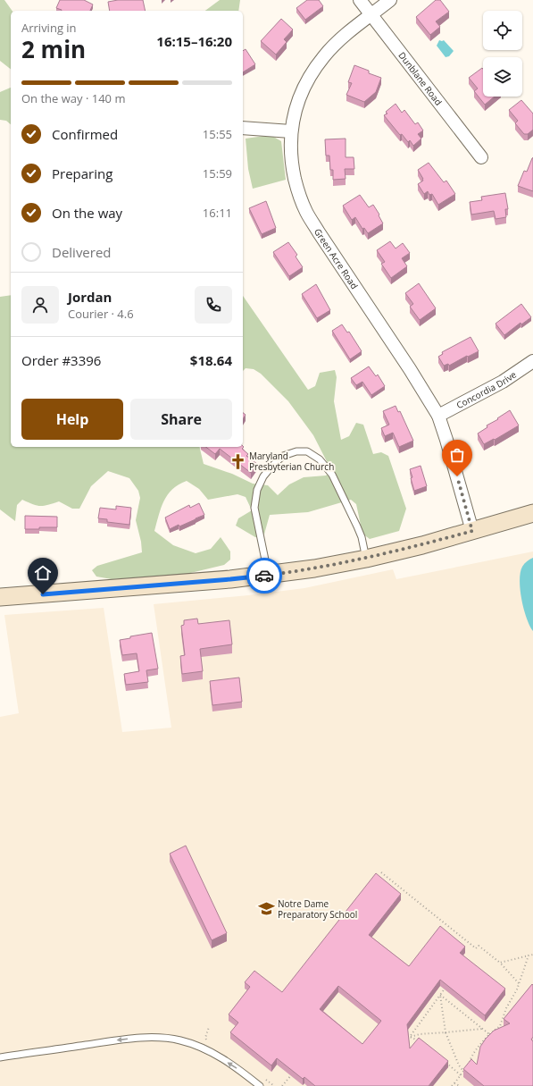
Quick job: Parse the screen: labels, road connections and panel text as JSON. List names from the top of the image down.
{
  "streets": {
    "street": ["Dunblane Road", "Green Acre Road", "Concordia Drive"]
  },
  "crossings": [
    ["Dunblane Road", "Green Acre Road"],
    ["Green Acre Road", "Concordia Drive"]
  ],
  "places": {
    "church": ["Maryland Presbyterian Church"],
    "school or university": ["Notre Dame Preparatory School"]
  },
  "page": {
    "heading": ["2 min", "Arriving in", "16:15–16:20"],
    "panel": [
      "Jordan",
      "Courier · 4.6",
      "Order #3396",
      "$18.64"
    ],
    "bar": "On the way · 140 m",
    "list": [
      ["Confirmed", "15:55"],
      ["Preparing", "15:59"],
      ["On the way", "16:11"],
      "Delivered"
    ],
    "buttons": ["Help", "Share"]
  }
}
